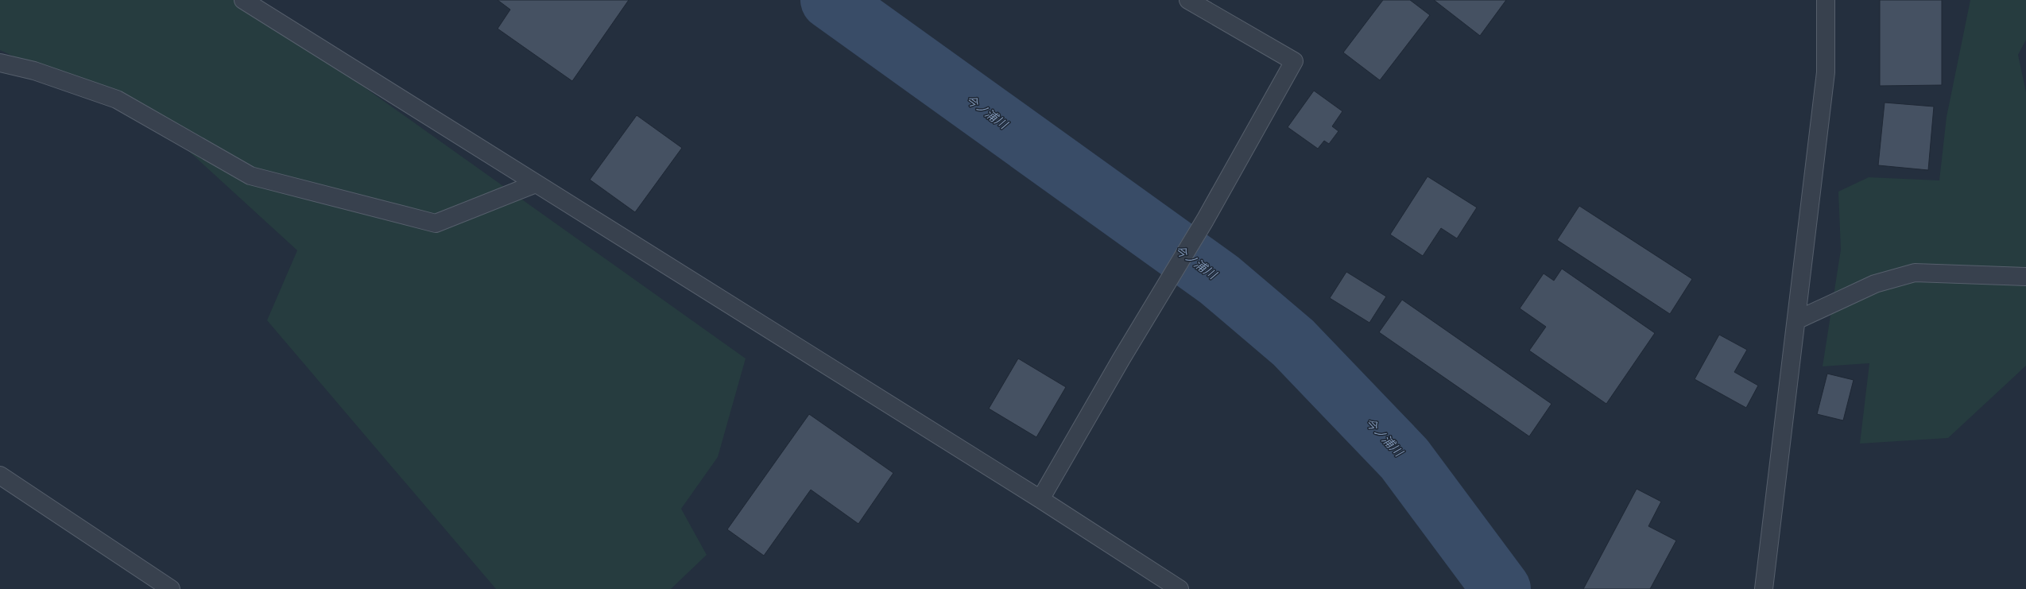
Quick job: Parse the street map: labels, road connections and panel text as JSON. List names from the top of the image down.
{
  "water": ["今ノ浦川"]
}
